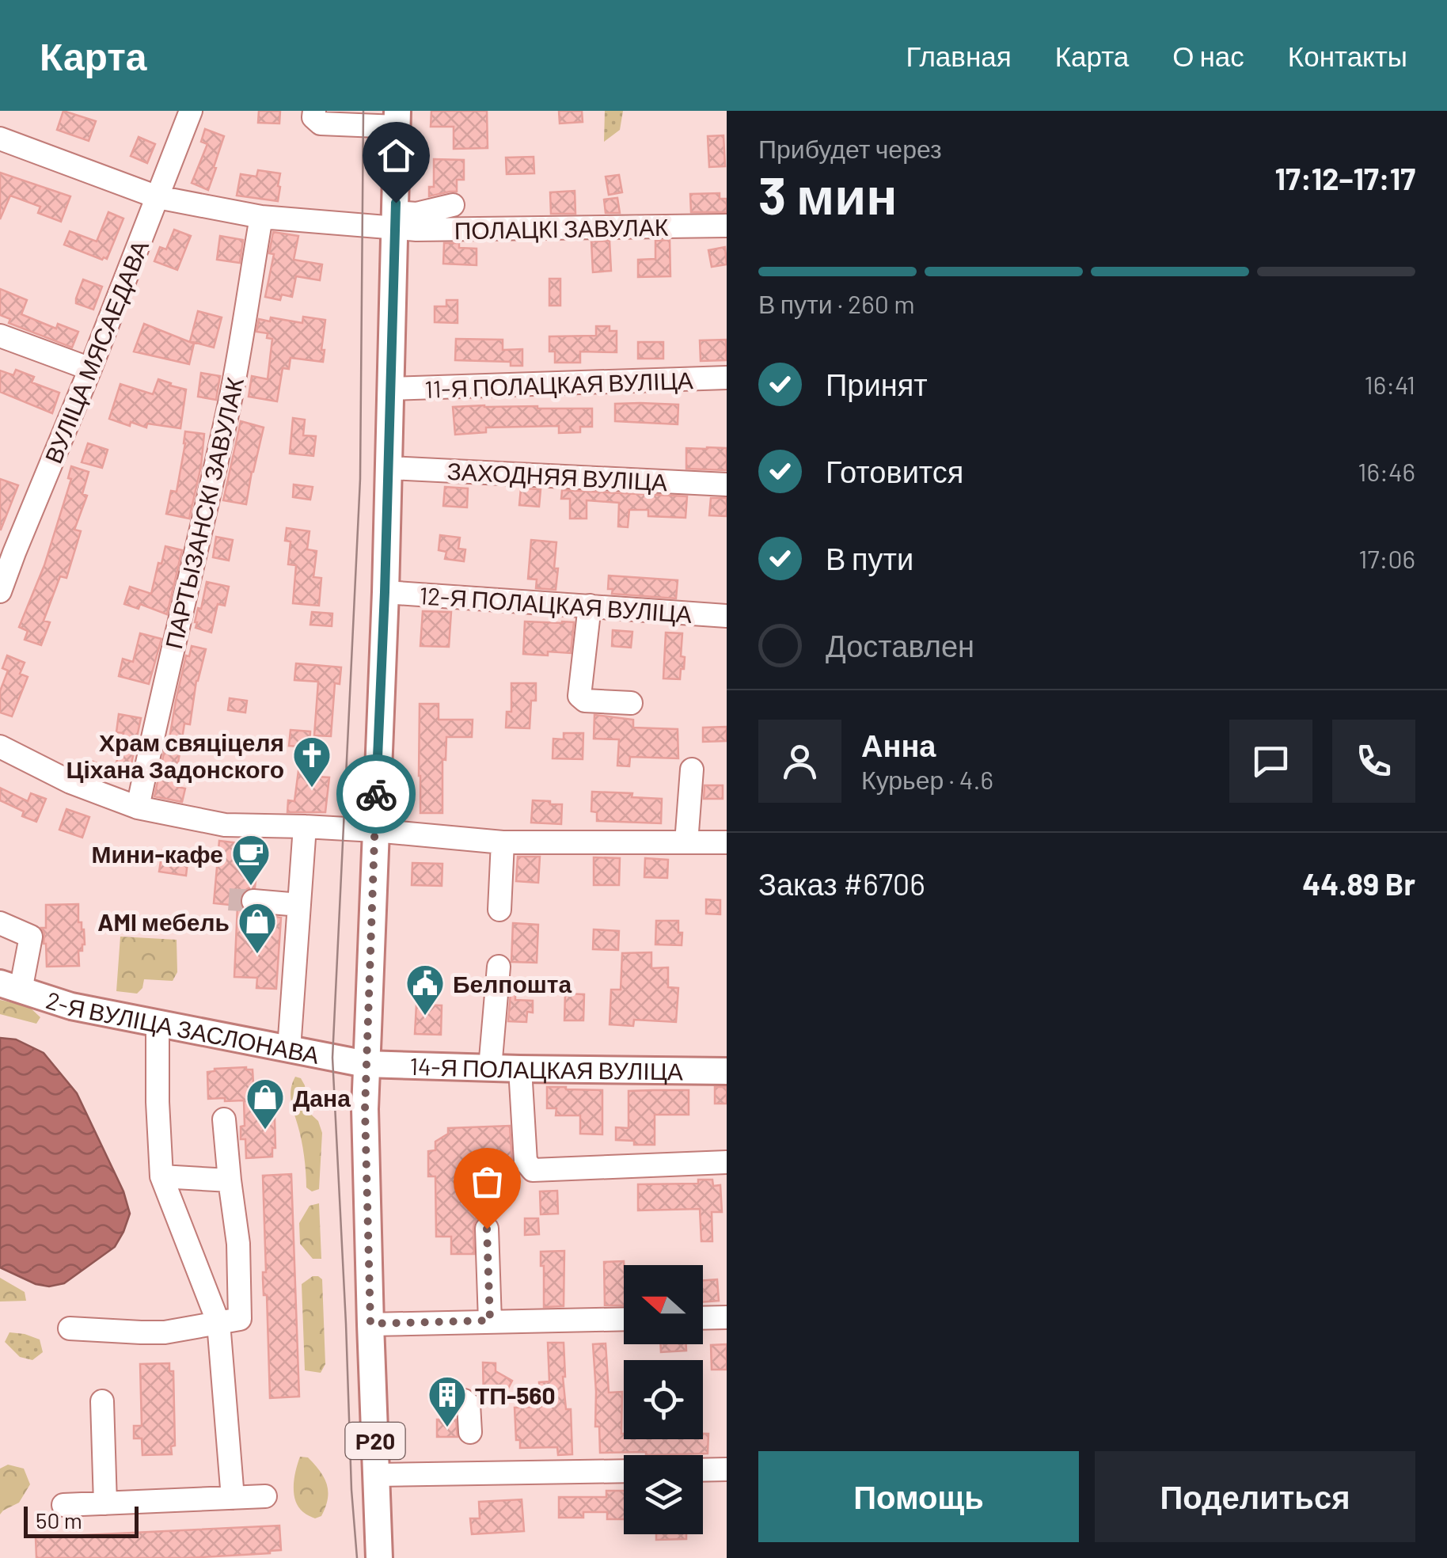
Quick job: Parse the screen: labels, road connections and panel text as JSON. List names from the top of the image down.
{
  "streets": {
    "main road": ["2-Я ВУЛІЦА ЗАСЛОНАВА", "14-Я ПОЛАЦКАЯ ВУЛІЦА", "Р20"],
    "street": [
      "ПОЛАЦКІ ЗАВУЛАК",
      "ВУЛІЦА МЯСАЕДАВА",
      "11-Я ПОЛАЦКАЯ ВУЛІЦА",
      "ЗАХОДНЯЯ ВУЛІЦА",
      "ПАРТЫЗАНСКІ ЗАВУЛАК",
      "12-Я ПОЛАЦКАЯ ВУЛІЦА"
    ]
  },
  "crossings": [
    ["ПОЛАЦКІ ЗАВУЛАК", "Р20"],
    ["11-Я ПОЛАЦКАЯ ВУЛІЦА", "Р20"],
    ["ЗАХОДНЯЯ ВУЛІЦА", "Р20"],
    ["12-Я ПОЛАЦКАЯ ВУЛІЦА", "Р20"],
    ["2-Я ВУЛІЦА ЗАСЛОНАВА", "14-Я ПОЛАЦКАЯ ВУЛІЦА"],
    ["2-Я ВУЛІЦА ЗАСЛОНАВА", "Р20"],
    ["14-Я ПОЛАЦКАЯ ВУЛІЦА", "Р20"]
  ],
  "places": {
    "church": ["Храм свяціцеля Ціхана Задонского"],
    "cafe": ["Мини-кафе"],
    "shop": ["AMI мебель", "Дана"],
    "public building": ["Белпошта"],
    "building": ["ТП-560"]
  },
  "scale_bar": "50 m",
  "north": "left",
  "page": {
    "header": "Карта",
    "nav": [
      "Главная",
      "Карта",
      "О нас",
      "Контакты"
    ],
    "heading": ["3 мин", "Прибудет через", "17:12–17:17"],
    "panel": [
      "Анна",
      "Курьер · 4.6",
      "Заказ #6706",
      "44.89 Br"
    ],
    "bar": "В пути · 260 m",
    "list": [
      ["Принят", "16:41"],
      ["Готовится", "16:46"],
      ["В пути", "17:06"],
      "Доставлен"
    ],
    "buttons": ["Помощь", "Поделиться"],
    "scale": "50 m"
  }
}
